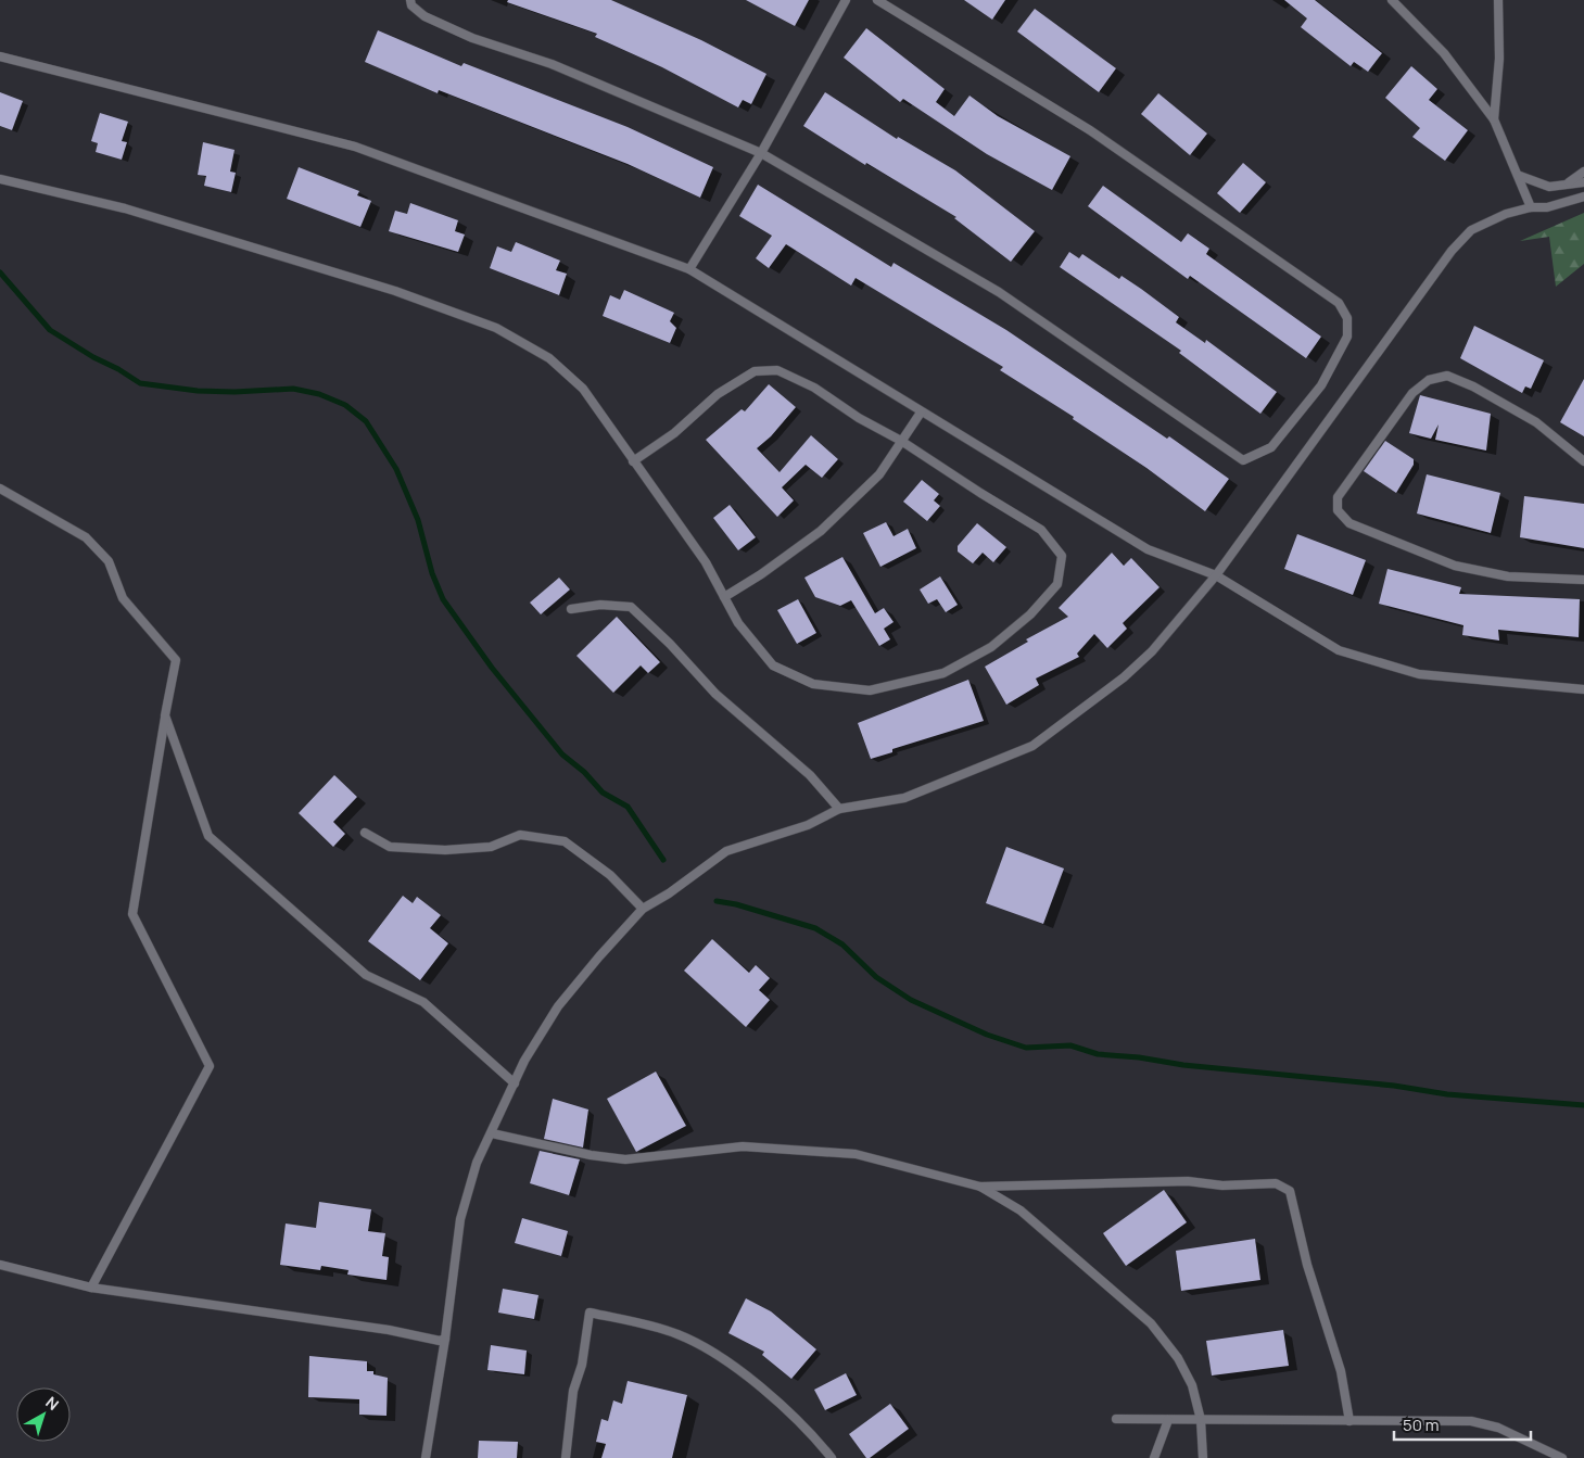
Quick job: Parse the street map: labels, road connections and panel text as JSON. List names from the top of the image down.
{
  "scale_bar": "50 m",
  "north": "top right"
}
